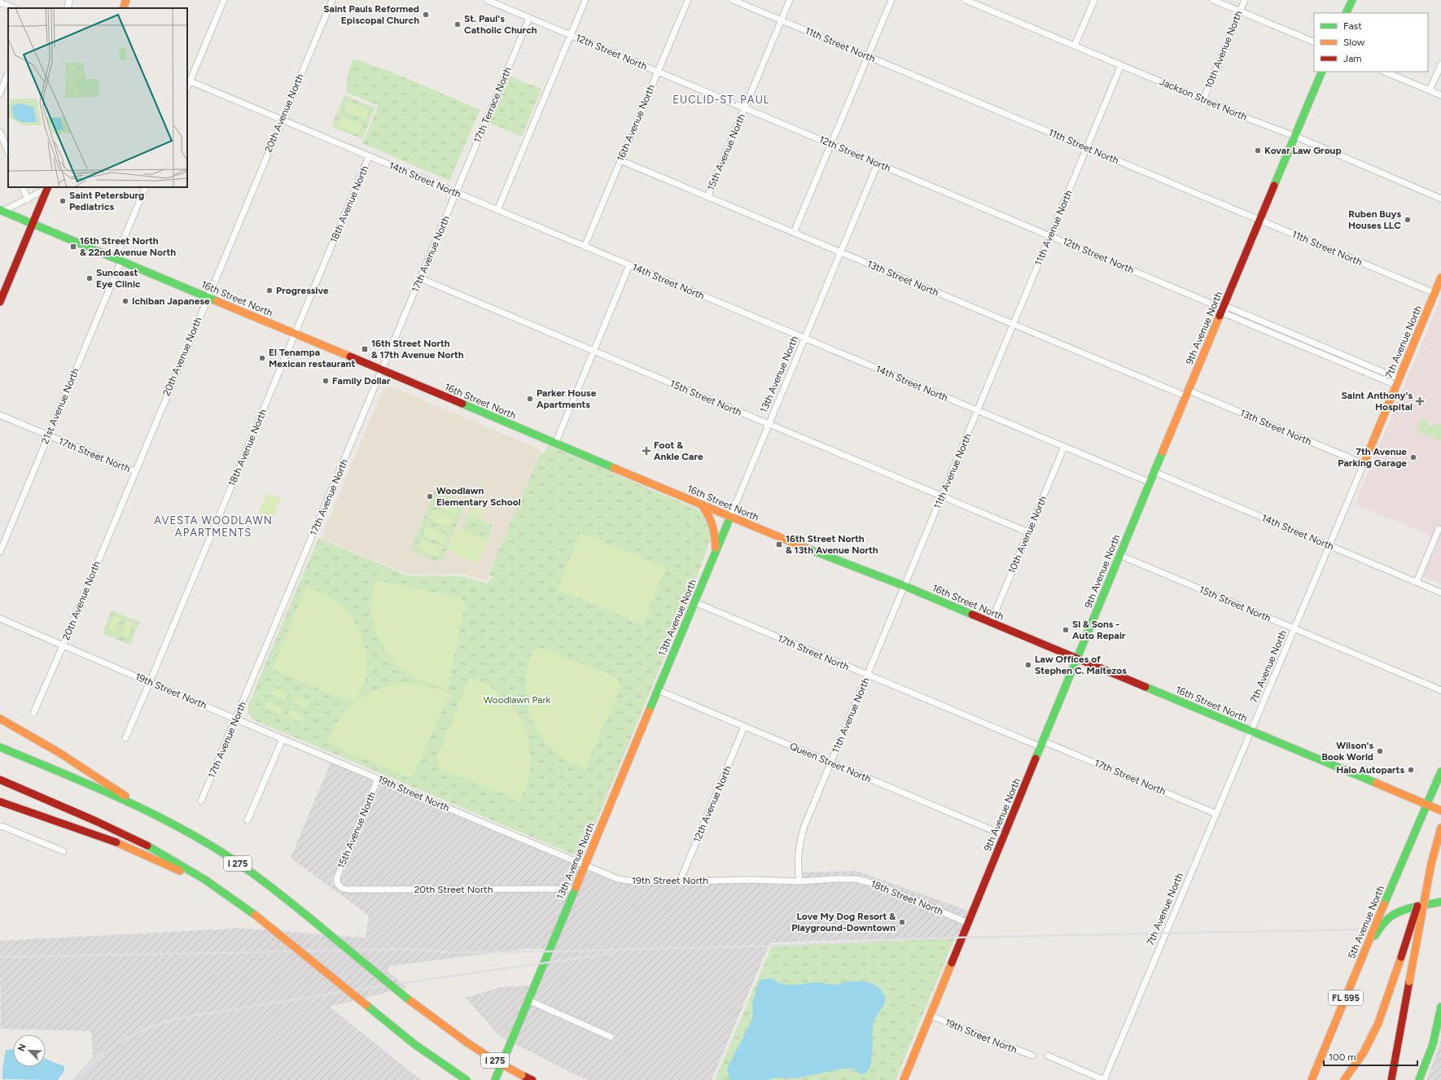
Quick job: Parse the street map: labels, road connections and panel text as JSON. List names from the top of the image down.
{
  "streets": {
    "main road": [
      "16th Street North",
      "9th Avenue North",
      "7th Avenue North",
      "13th Avenue North",
      "I 275",
      "5th Avenue North",
      "FL 595"
    ],
    "street": [
      "11th Street North",
      "10th Avenue North",
      "12th Street North",
      "Jackson Street North",
      "17th Terrace North",
      "20th Avenue North",
      "16th Avenue North",
      "15th Avenue North",
      "14th Street North",
      "18th Avenue North",
      "11th Avenue North",
      "17th Avenue North",
      "13th Street North",
      "15th Street North",
      "21st Avenue North",
      "17th Street North",
      "19th Street North",
      "Queen Street North",
      "12th Avenue North",
      "20th Street North",
      "18th Street North"
    ]
  },
  "crossings": [
    ["11th Street North", "15th Avenue North"],
    ["11th Street North", "11th Avenue North"],
    ["11th Street North", "9th Avenue North"],
    ["11th Street North", "7th Avenue North"],
    ["10th Avenue North", "Jackson Street North"],
    ["10th Avenue North", "14th Street North"],
    ["10th Avenue North", "16th Street North"],
    ["10th Avenue North", "15th Street North"],
    ["12th Street North", "17th Terrace North"],
    ["12th Street North", "16th Avenue North"],
    ["12th Street North", "15th Avenue North"],
    ["12th Street North", "11th Avenue North"],
    ["12th Street North", "9th Avenue North"],
    ["12th Street North", "7th Avenue North"],
    ["12th Street North", "13th Avenue North"],
    ["Jackson Street North", "11th Avenue North"],
    ["Jackson Street North", "9th Avenue North"],
    ["17th Terrace North", "14th Street North"],
    ["17th Terrace North", "17th Avenue North"],
    ["20th Avenue North", "14th Street North"],
    ["20th Avenue North", "16th Street North"],
    ["20th Avenue North", "17th Street North"],
    ["20th Avenue North", "19th Street North"],
    ["16th Avenue North", "14th Street North"],
    ["16th Avenue North", "13th Street North"],
    ["15th Avenue North", "13th Street North"],
    ["15th Avenue North", "19th Street North"],
    ["15th Avenue North", "20th Street North"],
    ["14th Street North", "18th Avenue North"],
    ["14th Street North", "11th Avenue North"],
    ["14th Street North", "17th Avenue North"],
    ["14th Street North", "9th Avenue North"],
    ["14th Street North", "7th Avenue North"],
    ["14th Street North", "13th Avenue North"],
    ["18th Avenue North", "16th Street North"],
    ["18th Avenue North", "19th Street North"],
    ["11th Avenue North", "13th Street North"],
    ["11th Avenue North", "16th Street North"],
    ["11th Avenue North", "15th Street North"],
    ["11th Avenue North", "17th Street North"],
    ["11th Avenue North", "19th Street North"],
    ["11th Avenue North", "Queen Street North"],
    ["17th Avenue North", "16th Street North"],
    ["17th Avenue North", "15th Street North"],
    ["17th Avenue North", "19th Street North"],
    ["13th Street North", "9th Avenue North"],
    ["13th Street North", "7th Avenue North"],
    ["13th Street North", "13th Avenue North"],
    ["16th Street North", "9th Avenue North"],
    ["16th Street North", "7th Avenue North"],
    ["16th Street North", "13th Avenue North"],
    ["16th Street North", "21st Avenue North"],
    ["16th Street North", "5th Avenue North"],
    ["9th Avenue North", "15th Street North"],
    ["9th Avenue North", "17th Street North"],
    ["9th Avenue North", "19th Street North"],
    ["9th Avenue North", "Queen Street North"],
    ["9th Avenue North", "18th Street North"],
    ["7th Avenue North", "15th Street North"],
    ["7th Avenue North", "17th Street North"],
    ["13th Avenue North", "15th Street North"],
    ["13th Avenue North", "17th Street North"],
    ["13th Avenue North", "19th Street North"],
    ["13th Avenue North", "Queen Street North"],
    ["13th Avenue North", "20th Street North"],
    ["21st Avenue North", "17th Street North"],
    ["19th Street North", "12th Avenue North"],
    ["19th Street North", "18th Street North"],
    ["Queen Street North", "12th Avenue North"],
    ["5th Avenue North", "FL 595"]
  ],
  "districts": ["EUCLID-ST. PAUL", "AVESTA WOODLAWN APARTMENTS"],
  "parks": ["Woodlawn Park"],
  "places": {
    "other": [
      "Saint Pauls Reformed Episcopal Church",
      "St. Paul's Catholic Church",
      "Kovar Law Group",
      "Saint Petersburg Pediatrics",
      "Ruben Buys Houses LLC",
      "Suncoast Eye Clinic",
      "Progressive",
      "Ichiban Japanese",
      "El Tenampa Mexican restaurant",
      "Family Dollar",
      "Parker House Apartments",
      "7th Avenue Parking Garage",
      "Woodlawn Elementary School",
      "Sl & Sons - Auto Repair",
      "Law Offices of Stephen C. Maltezos",
      "Wilson's Book World",
      "Halo Autoparts",
      "Love My Dog Resort & Playground-Downtown"
    ],
    "transit": ["16th Street North & 22nd Avenue North", "16th Street North & 17th Avenue North", "16th Street North & 13th Avenue North"],
    "health": ["Saint Anthony's Hospital", "Foot & Ankle Care"]
  },
  "legend": ["Fast", "Slow", "Jam"],
  "scale_bar": "100 m",
  "north": "top left"
}
